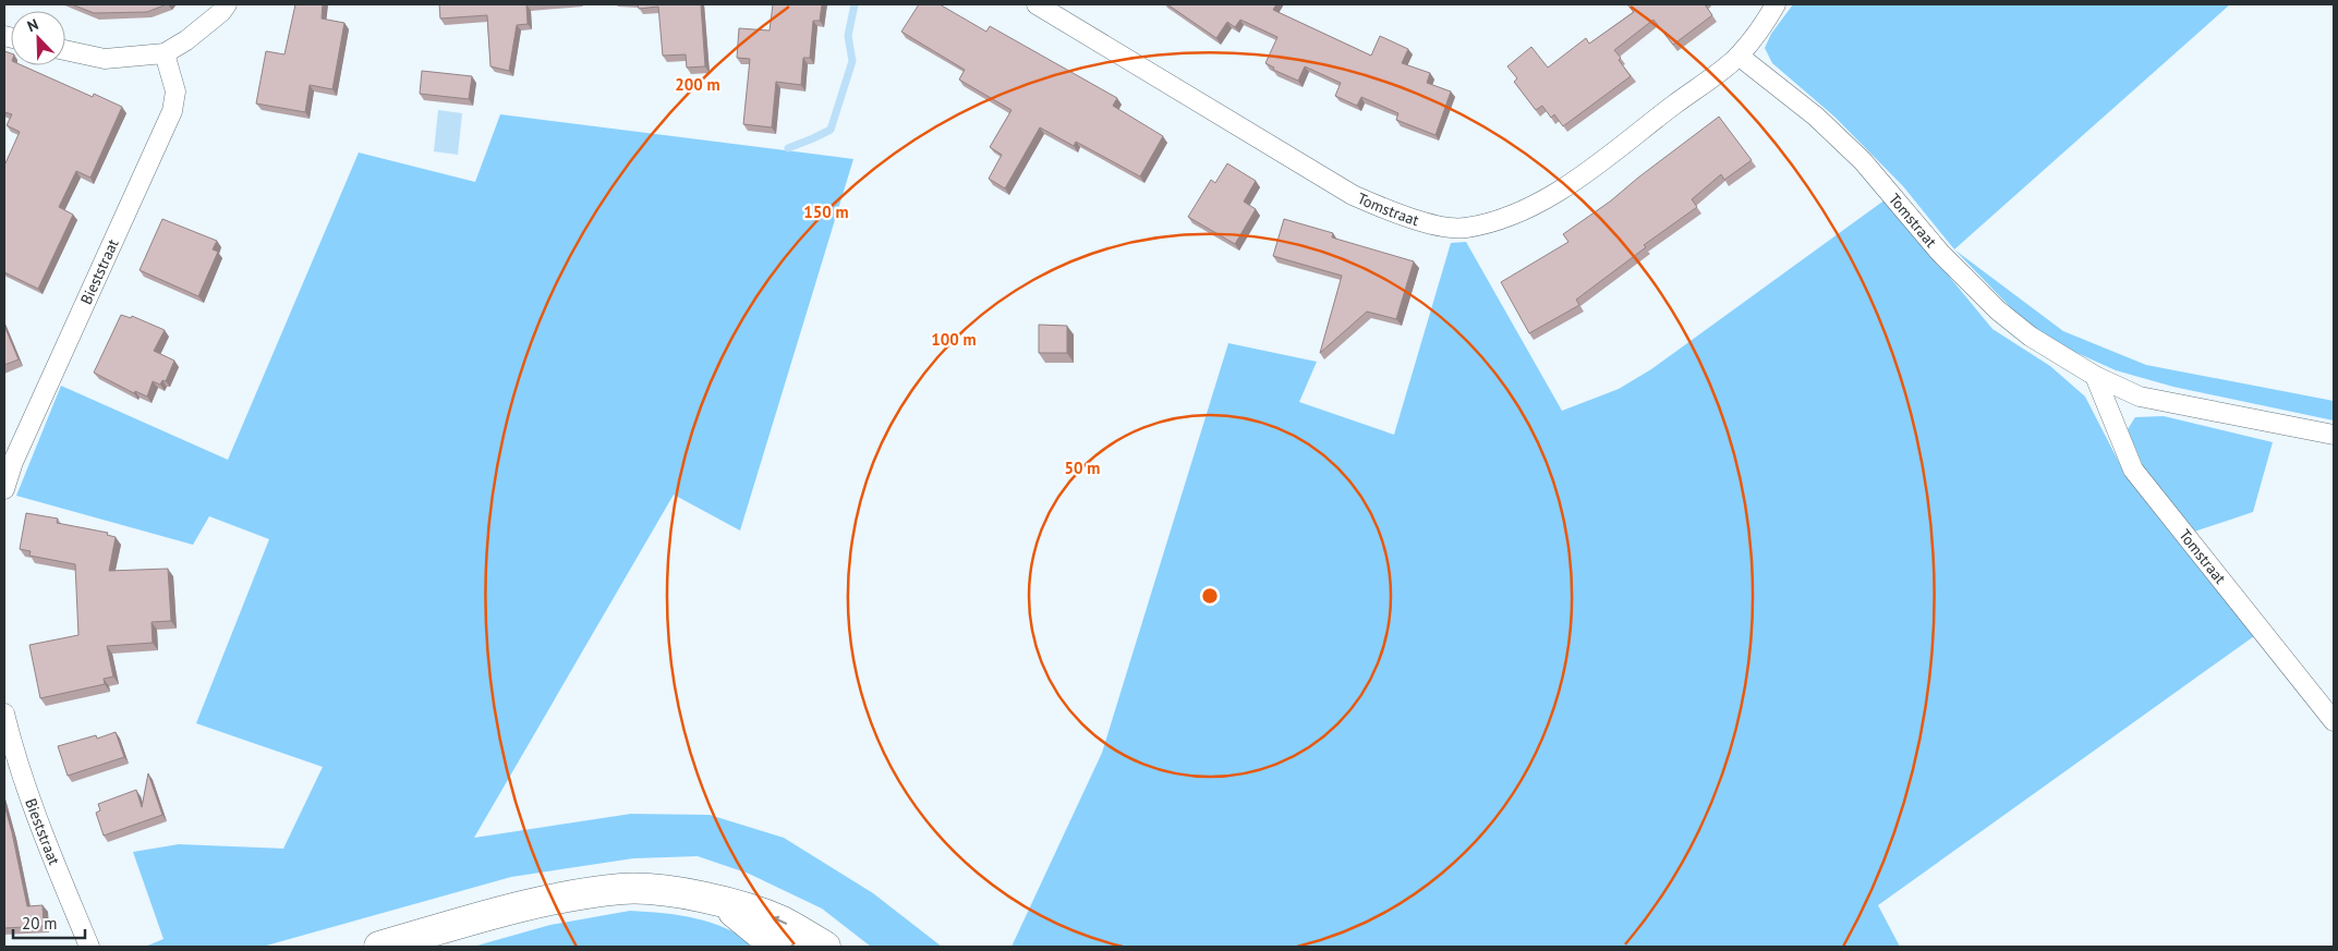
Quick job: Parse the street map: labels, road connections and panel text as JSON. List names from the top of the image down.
{
  "streets": {
    "street": ["Tomstraat", "Bieststraat"]
  },
  "scale_bar": "20 m",
  "north": "top left",
  "rings": [
    "200 m",
    "150 m",
    "100 m",
    "50 m"
  ]
}
